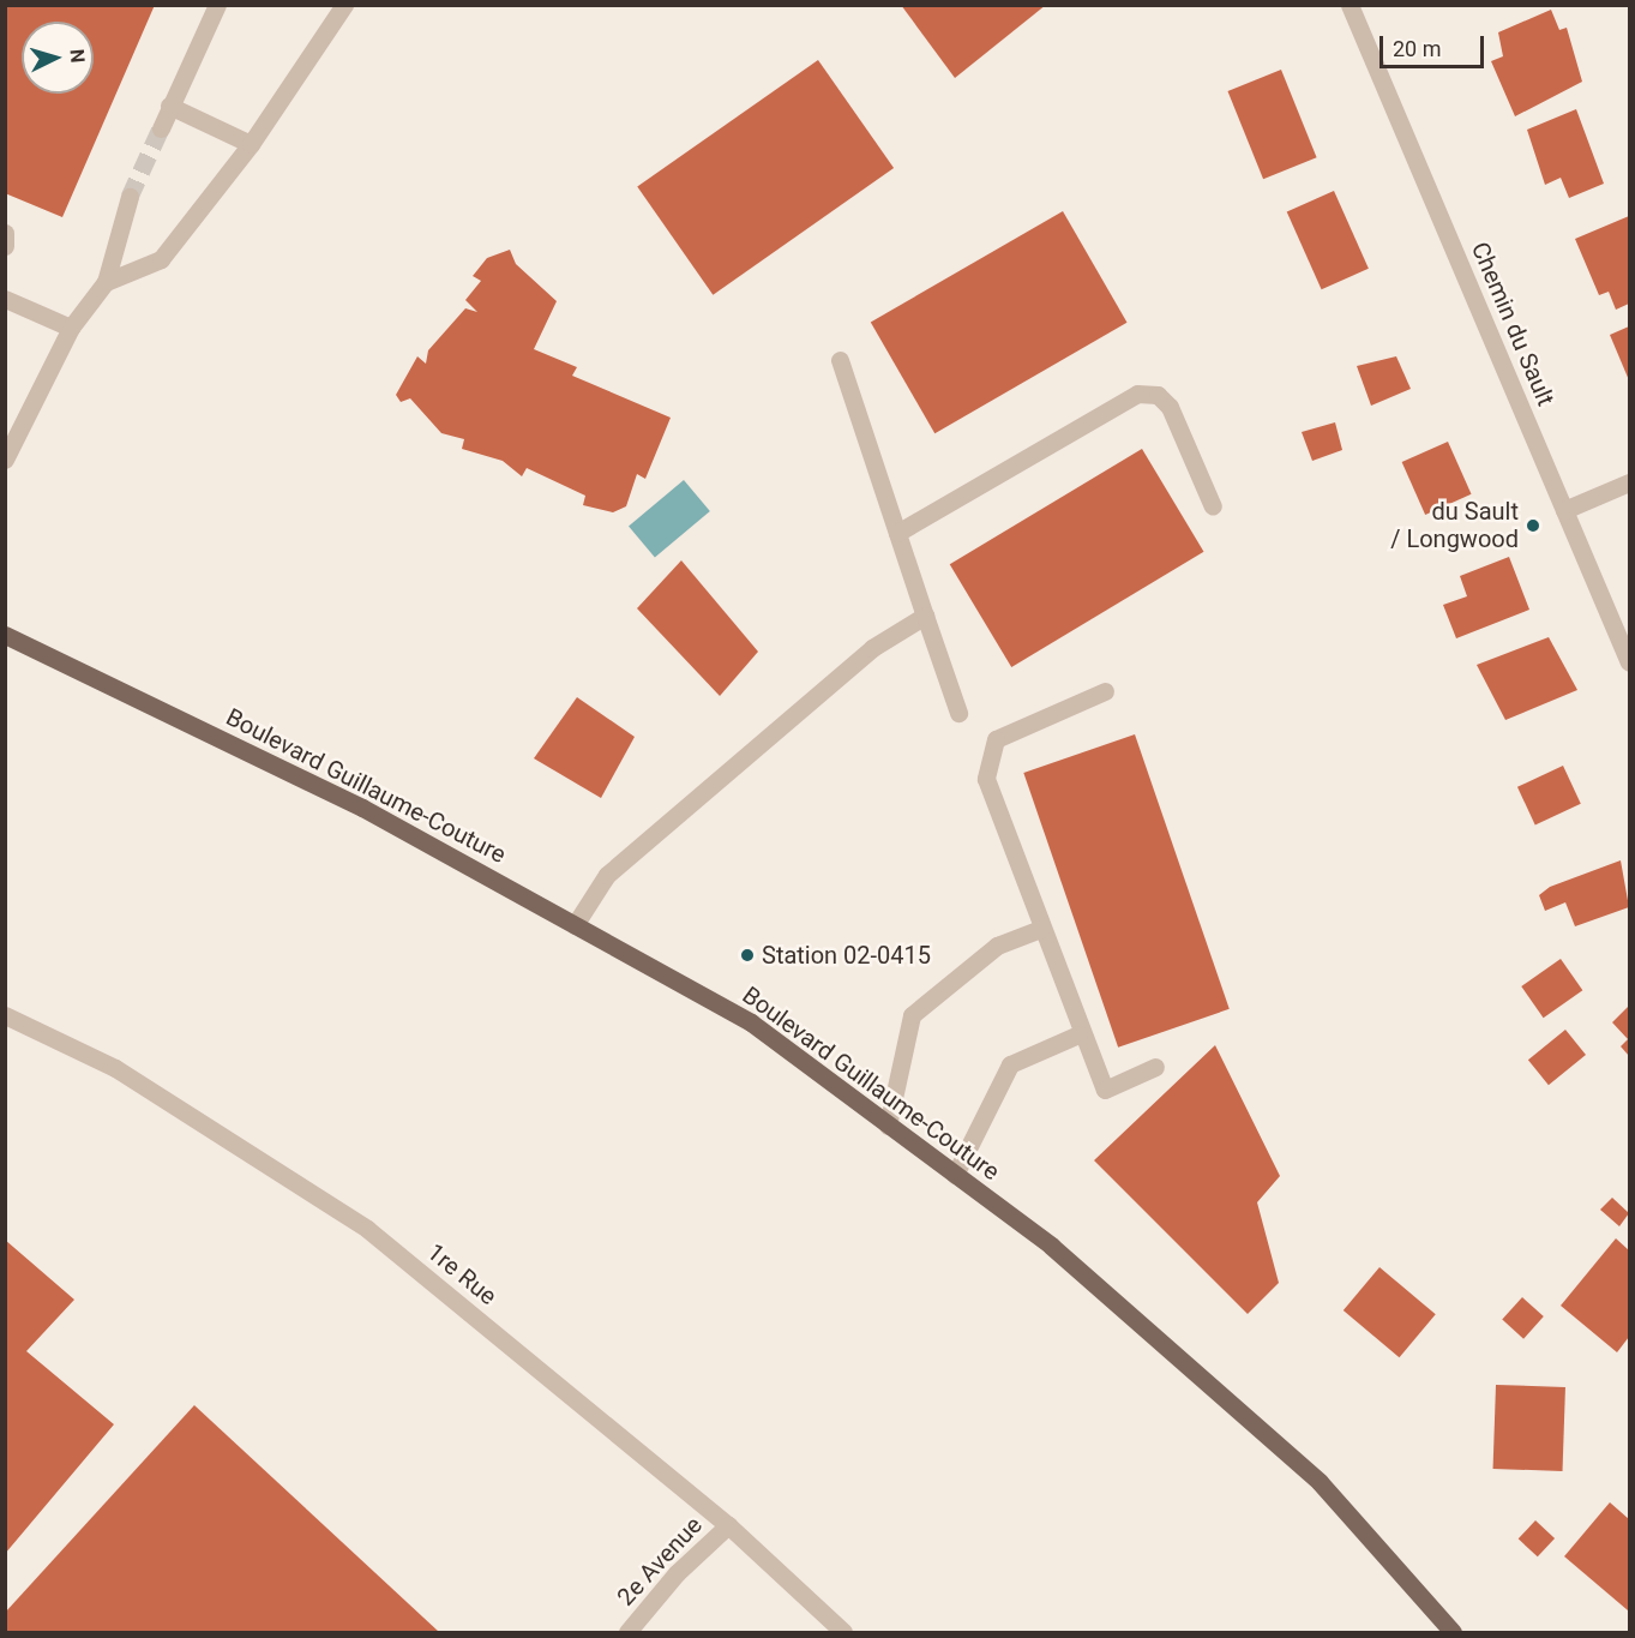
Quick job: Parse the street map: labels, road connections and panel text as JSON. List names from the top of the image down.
{
  "streets": {
    "main road": ["Boulevard Guillaume-Couture"],
    "street": ["Chemin du Sault", "1re Rue", "2e Avenue"]
  },
  "crossings": [
    ["1re Rue", "2e Avenue"]
  ],
  "places": ["du Sault / Longwood", "Station 02-0415"],
  "scale_bar": "20 m",
  "north": "right"
}
